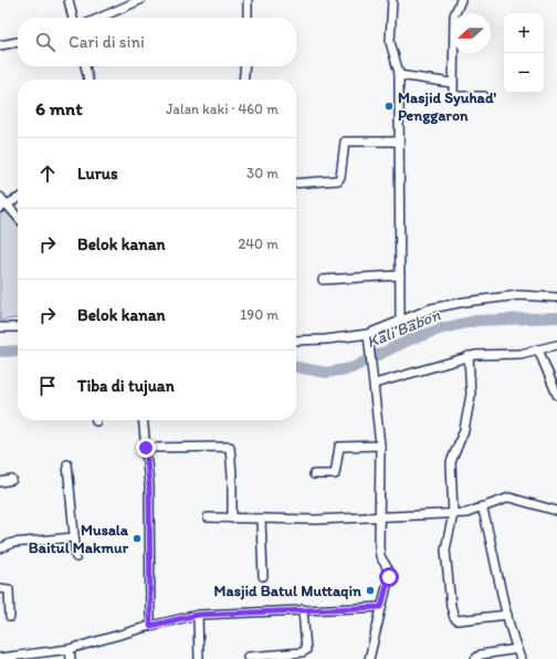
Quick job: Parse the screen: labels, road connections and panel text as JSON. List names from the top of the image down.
{
  "water": ["Kali Babon"],
  "places": ["Masjid Syuhad' Penggaron", "Musala Baitul Makmur", "Masjid Batul Muttaqin"],
  "north": "left",
  "page": {
    "map_buttons": ["+", "−"],
    "search": "Cari di sini",
    "heading": ["6 mnt", "Jalan kaki · 460 m"],
    "list": [
      ["Lurus", "30 m"],
      ["Belok kanan", "240 m"],
      ["Belok kanan", "190 m"],
      "Tiba di tujuan"
    ]
  }
}
